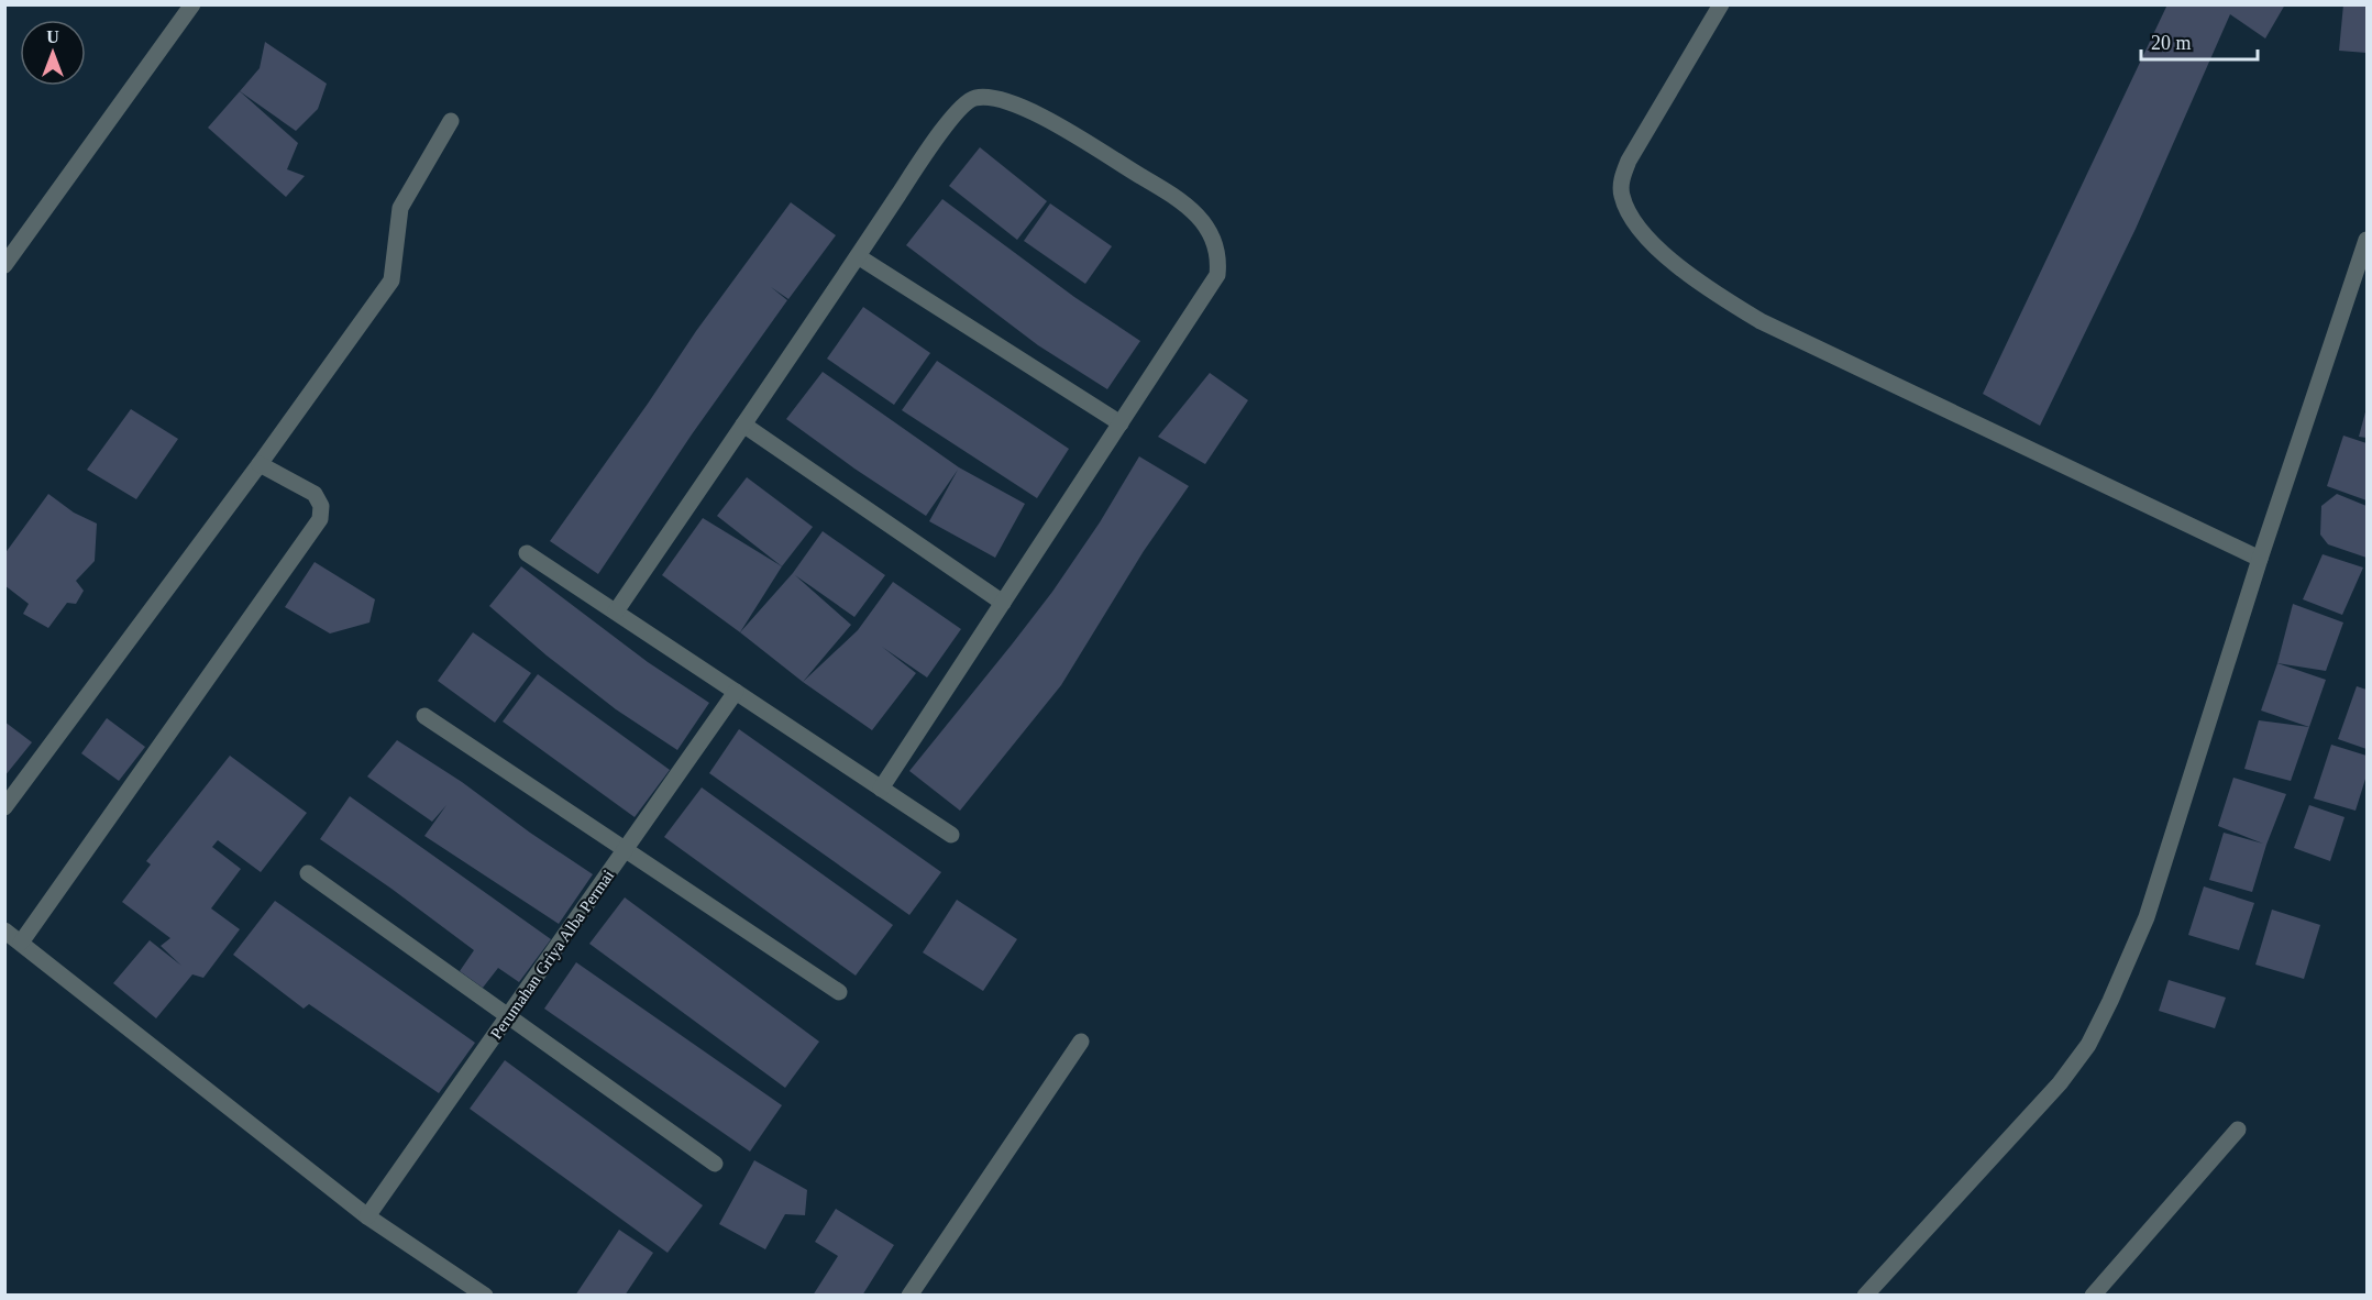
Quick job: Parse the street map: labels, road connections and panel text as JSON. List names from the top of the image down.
{
  "streets": {
    "street": ["Perumahan Griya Alba Permai"]
  },
  "scale_bar": "20 m",
  "north": "top"
}
